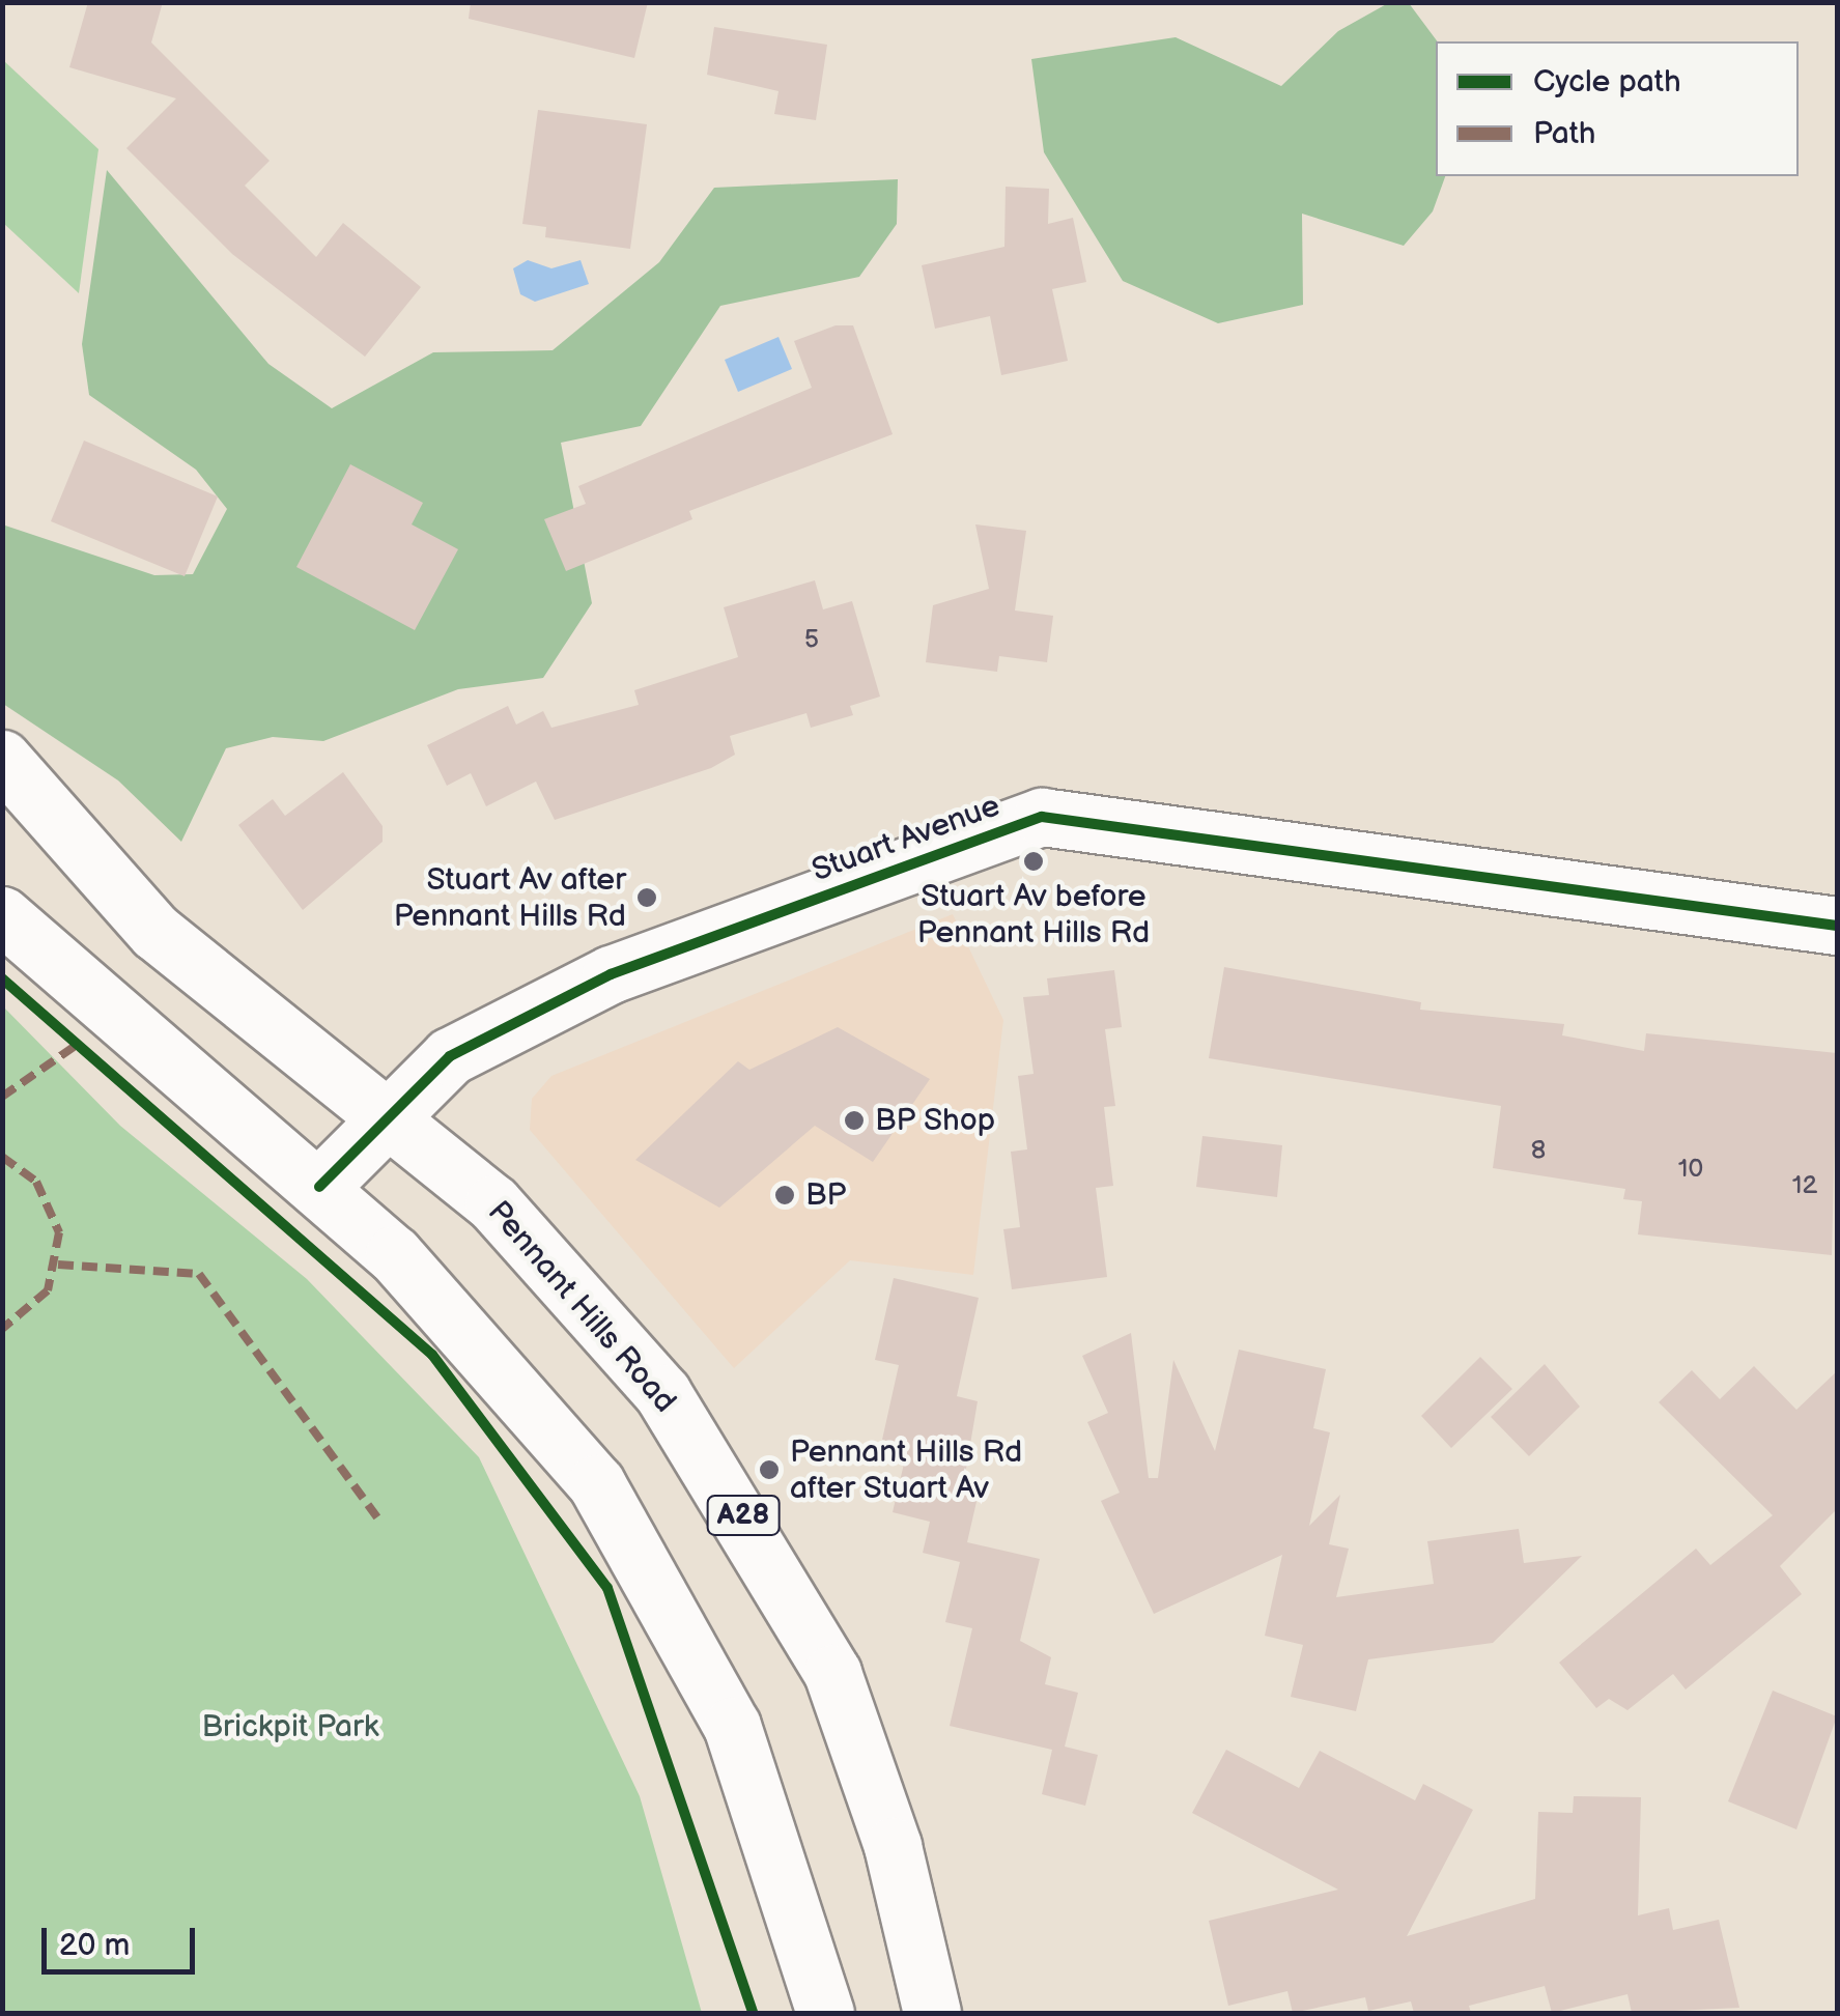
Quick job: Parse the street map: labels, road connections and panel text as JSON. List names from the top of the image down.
{
  "streets": {
    "main road": ["Stuart Avenue", "Pennant Hills Road", "A28"]
  },
  "crossings": [
    ["Stuart Avenue", "Pennant Hills Road"]
  ],
  "parks": ["Brickpit Park"],
  "places": [
    "Stuart Av before Pennant Hills Rd",
    "Stuart Av after Pennant Hills Rd",
    "BP Shop",
    "BP",
    "Pennant Hills Rd after Stuart Av"
  ],
  "house_numbers": [
    "5",
    "8",
    "10",
    "12"
  ],
  "legend": ["Cycle path", "Path"],
  "scale_bar": "20 m"
}
